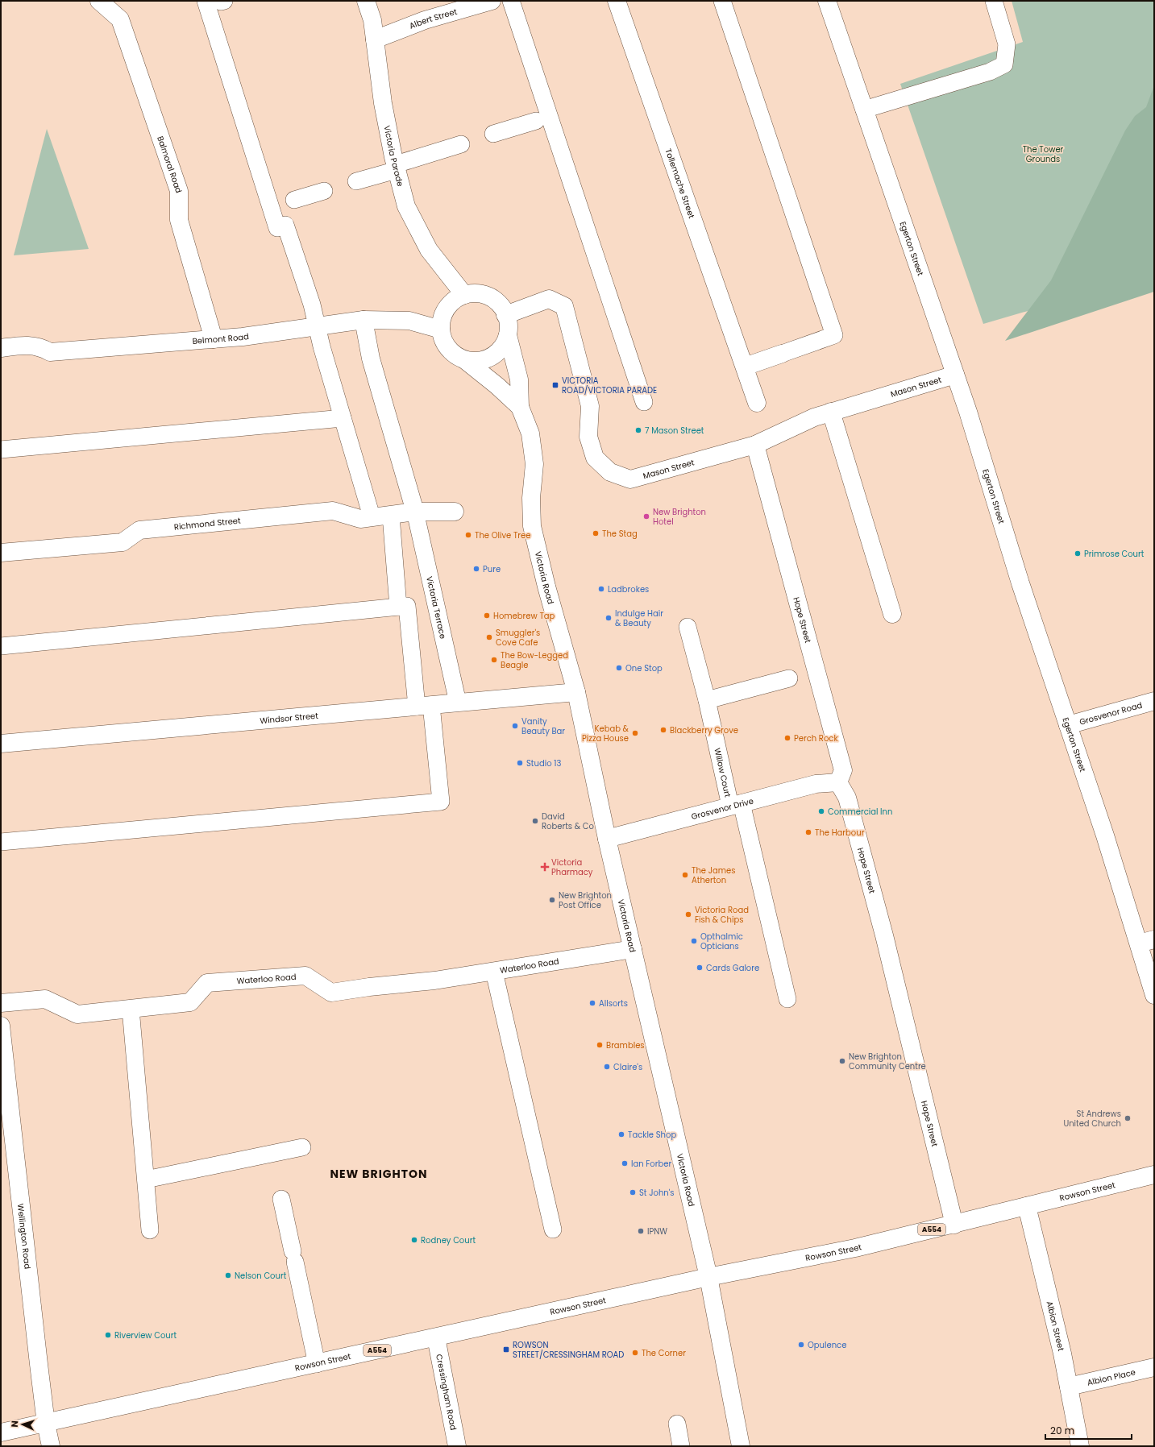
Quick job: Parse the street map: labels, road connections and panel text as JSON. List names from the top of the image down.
{
  "streets": {
    "street": [
      "Albert Street",
      "Victoria Parade",
      "Balmoral Road",
      "Tollemache Street",
      "Egerton Street",
      "Belmont Road",
      "Mason Street",
      "Richmond Street",
      "Victoria Road",
      "Hope Street",
      "Grosvenor Road",
      "Windsor Street",
      "Grosvenor Drive",
      "Waterloo Road",
      "Rowson Street",
      "A554",
      "Wellington Road",
      "Albion Street",
      "Albion Place",
      "Cressingham Road"
    ],
    "lane": ["Victoria Terrace", "Willow Court"]
  },
  "crossings": [
    ["Albert Street", "Victoria Parade"],
    ["Victoria Parade", "Belmont Road"],
    ["Victoria Parade", "Mason Street"],
    ["Victoria Parade", "Victoria Road"],
    ["Balmoral Road", "Belmont Road"],
    ["Egerton Street", "Mason Street"],
    ["Egerton Street", "Grosvenor Road"],
    ["Belmont Road", "Mason Street"],
    ["Belmont Road", "Victoria Road"],
    ["Mason Street", "Victoria Road"],
    ["Mason Street", "Hope Street"],
    ["Richmond Street", "Victoria Terrace"],
    ["Victoria Road", "Windsor Street"],
    ["Victoria Road", "Grosvenor Drive"],
    ["Victoria Road", "Waterloo Road"],
    ["Victoria Road", "Rowson Street"],
    ["Victoria Terrace", "Windsor Street"],
    ["Hope Street", "Grosvenor Drive"],
    ["Hope Street", "Rowson Street"],
    ["Willow Court", "Grosvenor Drive"],
    ["Rowson Street", "Wellington Road"],
    ["Rowson Street", "Albion Street"],
    ["Rowson Street", "Cressingham Road"],
    ["Albion Street", "Albion Place"]
  ],
  "districts": ["NEW BRIGHTON"],
  "parks": ["The Tower Grounds"],
  "places": {
    "transit": ["VICTORIA ROAD/VICTORIA PARADE", "ROWSON STREET/CRESSINGHAM ROAD"],
    "other": [
      "7 Mason Street",
      "New Brighton Hotel",
      "The Stag",
      "The Olive Tree",
      "Primrose Court",
      "Pure",
      "Ladbrokes",
      "Homebrew Tap",
      "Indulge Hair & Beauty",
      "Smuggler's Cove Cafe",
      "The Bow-Legged Beagle",
      "One Stop",
      "Vanity Beauty Bar",
      "Blackberry Grove",
      "Kebab & Pizza House",
      "Perch Rock",
      "Studio 13",
      "Commercial Inn",
      "David Roberts & Co",
      "The Harbour",
      "The James Atherton",
      "New Brighton Post Office",
      "Victoria Road Fish & Chips",
      "Opthalmic Opticians",
      "Cards Galore",
      "Allsorts",
      "Brambles",
      "New Brighton Community Centre",
      "Claire's",
      "St Andrews United Church",
      "Tackle Shop",
      "Ian Forber",
      "St John's",
      "IPNW",
      "Rodney Court",
      "Nelson Court",
      "Riverview Court",
      "Opulence",
      "The Corner"
    ],
    "health": ["Victoria Pharmacy"]
  },
  "scale_bar": "20 m",
  "north": "left"
}
